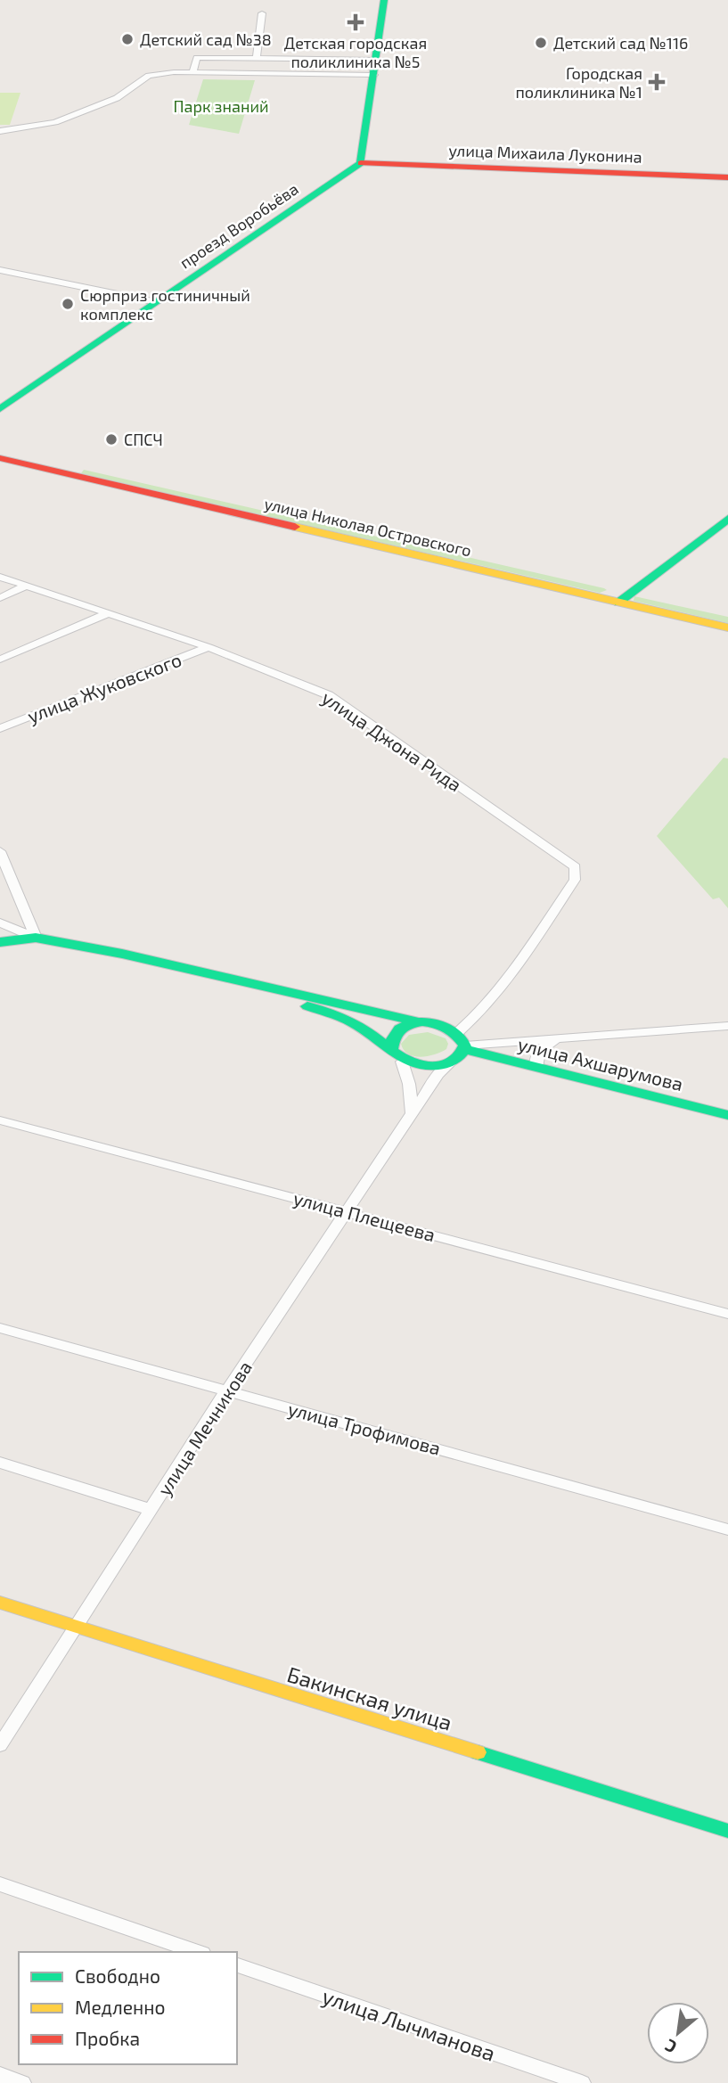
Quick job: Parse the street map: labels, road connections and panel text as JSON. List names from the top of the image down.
{
  "streets": {
    "main road": [
      "улица Михаила Луконина",
      "проезд Воробьёва",
      "улица Николая Островского",
      "улица Ахшарумова",
      "Бакинская улица"
    ],
    "street": [
      "улица Жуковского",
      "улица Джона Рида",
      "улица Плещеева",
      "улица Мечникова",
      "улица Трофимова",
      "улица Лычманова"
    ]
  },
  "crossings": [
    ["улица Михаила Луконина", "проезд Воробьёва"],
    ["улица Жуковского", "улица Джона Рида"],
    ["улица Джона Рида", "улица Ахшарумова"],
    ["улица Джона Рида", "улица Мечникова"],
    ["улица Ахшарумова", "улица Мечникова"],
    ["улица Плещеева", "улица Мечникова"],
    ["улица Мечникова", "улица Трофимова"],
    ["улица Мечникова", "Бакинская улица"]
  ],
  "parks": ["Парк знаний"],
  "places": {
    "health": ["Детская городская поликлиника №5", "Городская поликлиника №1"],
    "other": [
      "Детский сад №38",
      "Детский сад №116",
      "Сюрприз гостиничный комплекс",
      "СПСЧ"
    ]
  },
  "legend": ["Свободно", "Медленно", "Пробка"],
  "north": "bottom left"
}
